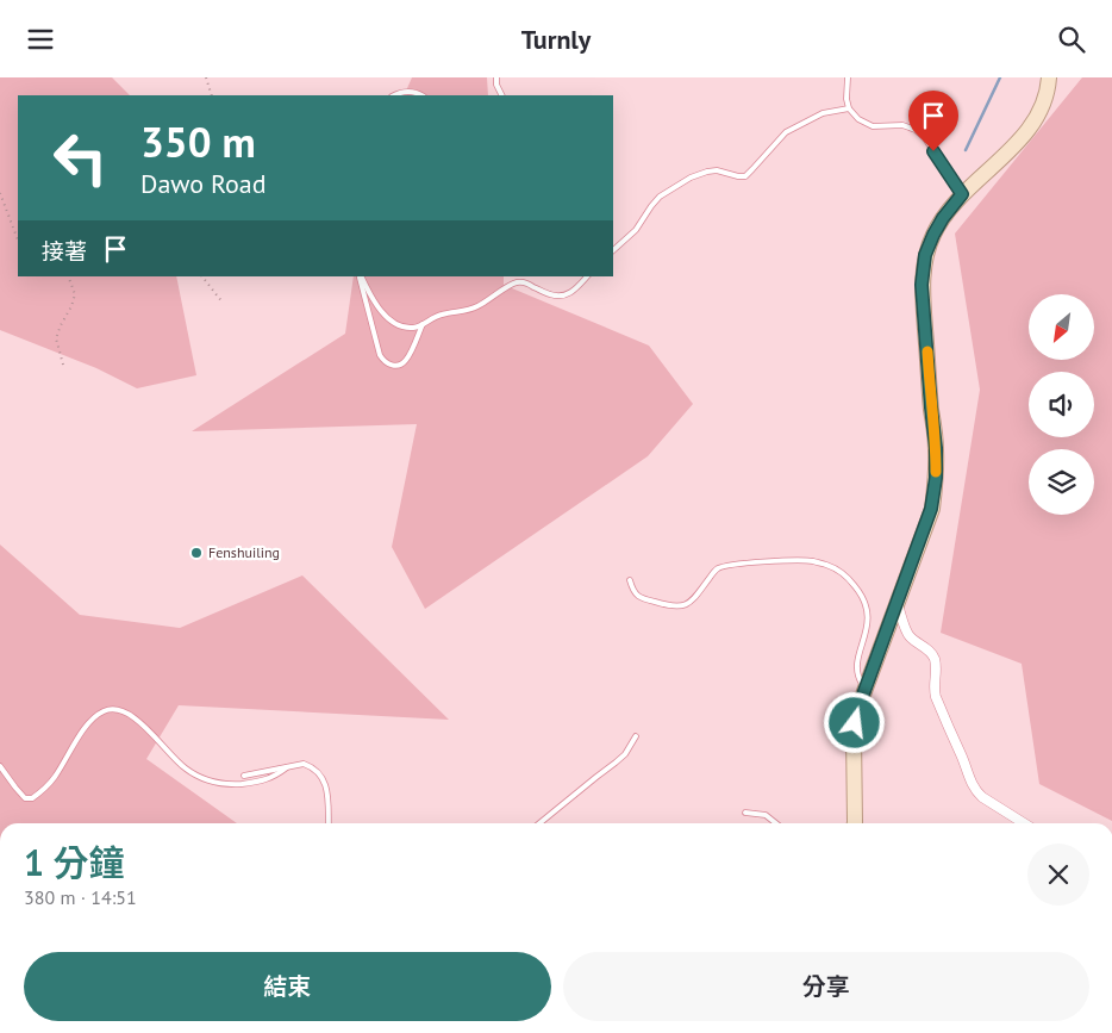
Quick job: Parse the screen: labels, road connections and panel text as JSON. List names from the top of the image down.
{
  "places": ["Fenshuiling"],
  "north": "bottom left",
  "page": {
    "header": "Turnly",
    "turn": ["350 m", "Dawo Road"],
    "then": "接著",
    "heading": ["1 分鐘", "380 m · 14:51"],
    "buttons": ["結束", "分享"]
  }
}
